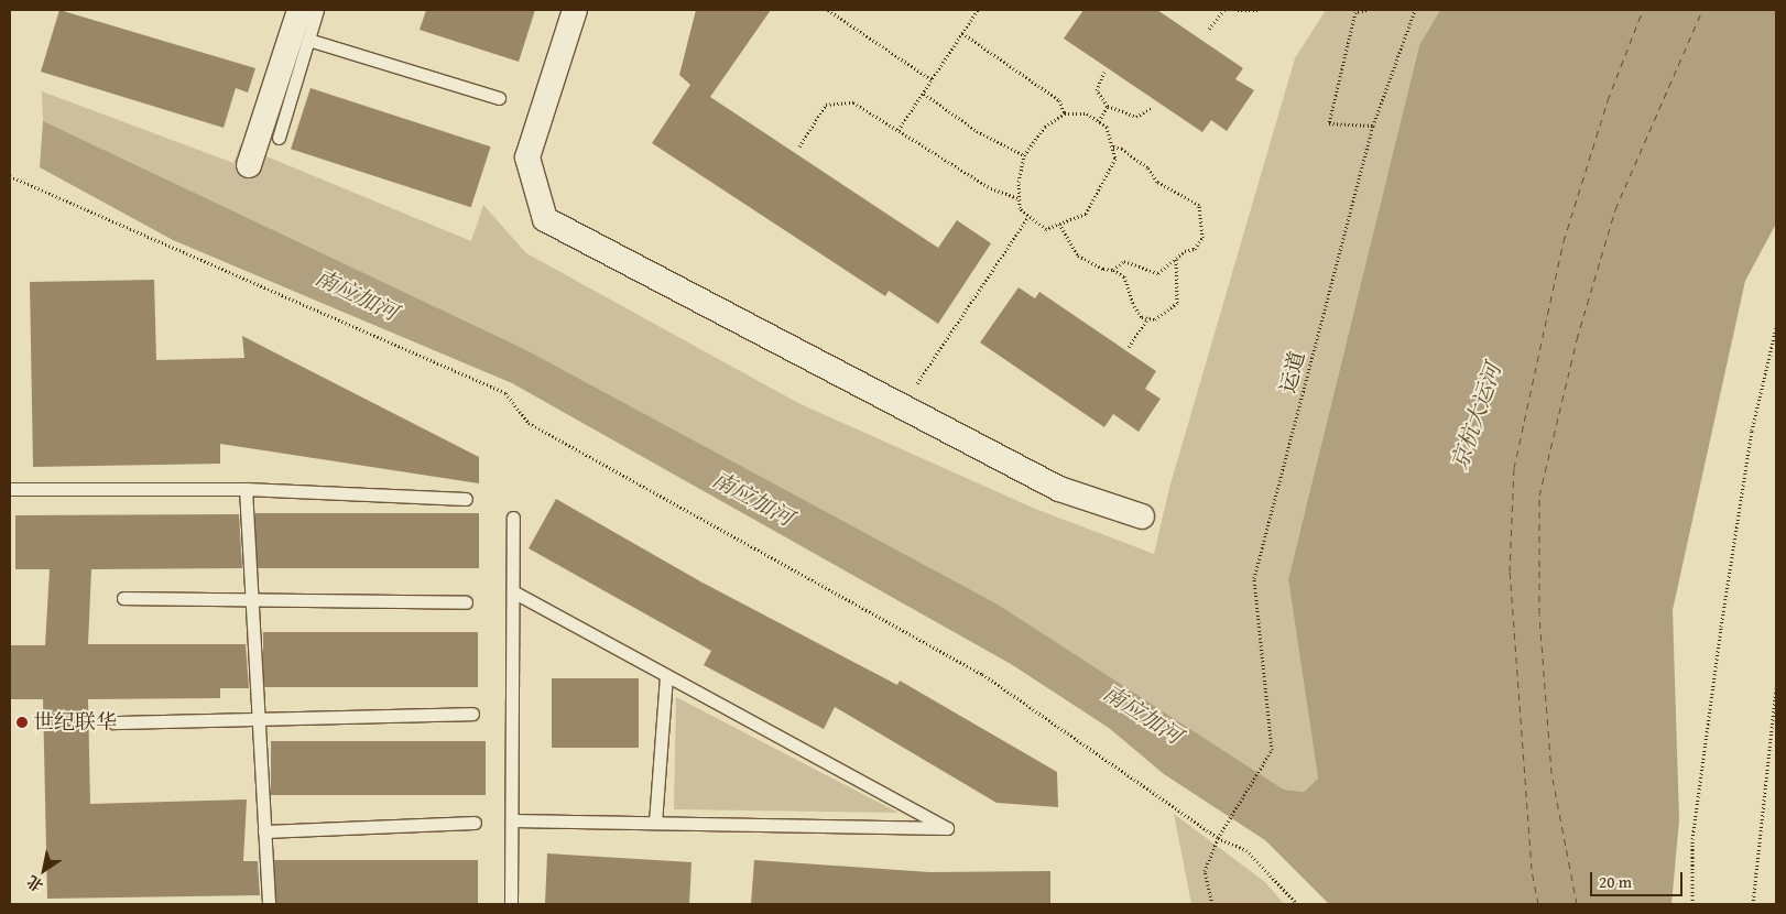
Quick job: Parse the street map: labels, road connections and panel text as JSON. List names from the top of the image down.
{
  "streets": {
    "path": ["运道"]
  },
  "water": ["南应加河", "京杭大运河"],
  "places": ["世纪联华"],
  "scale_bar": "20 m",
  "north": "bottom left"
}
